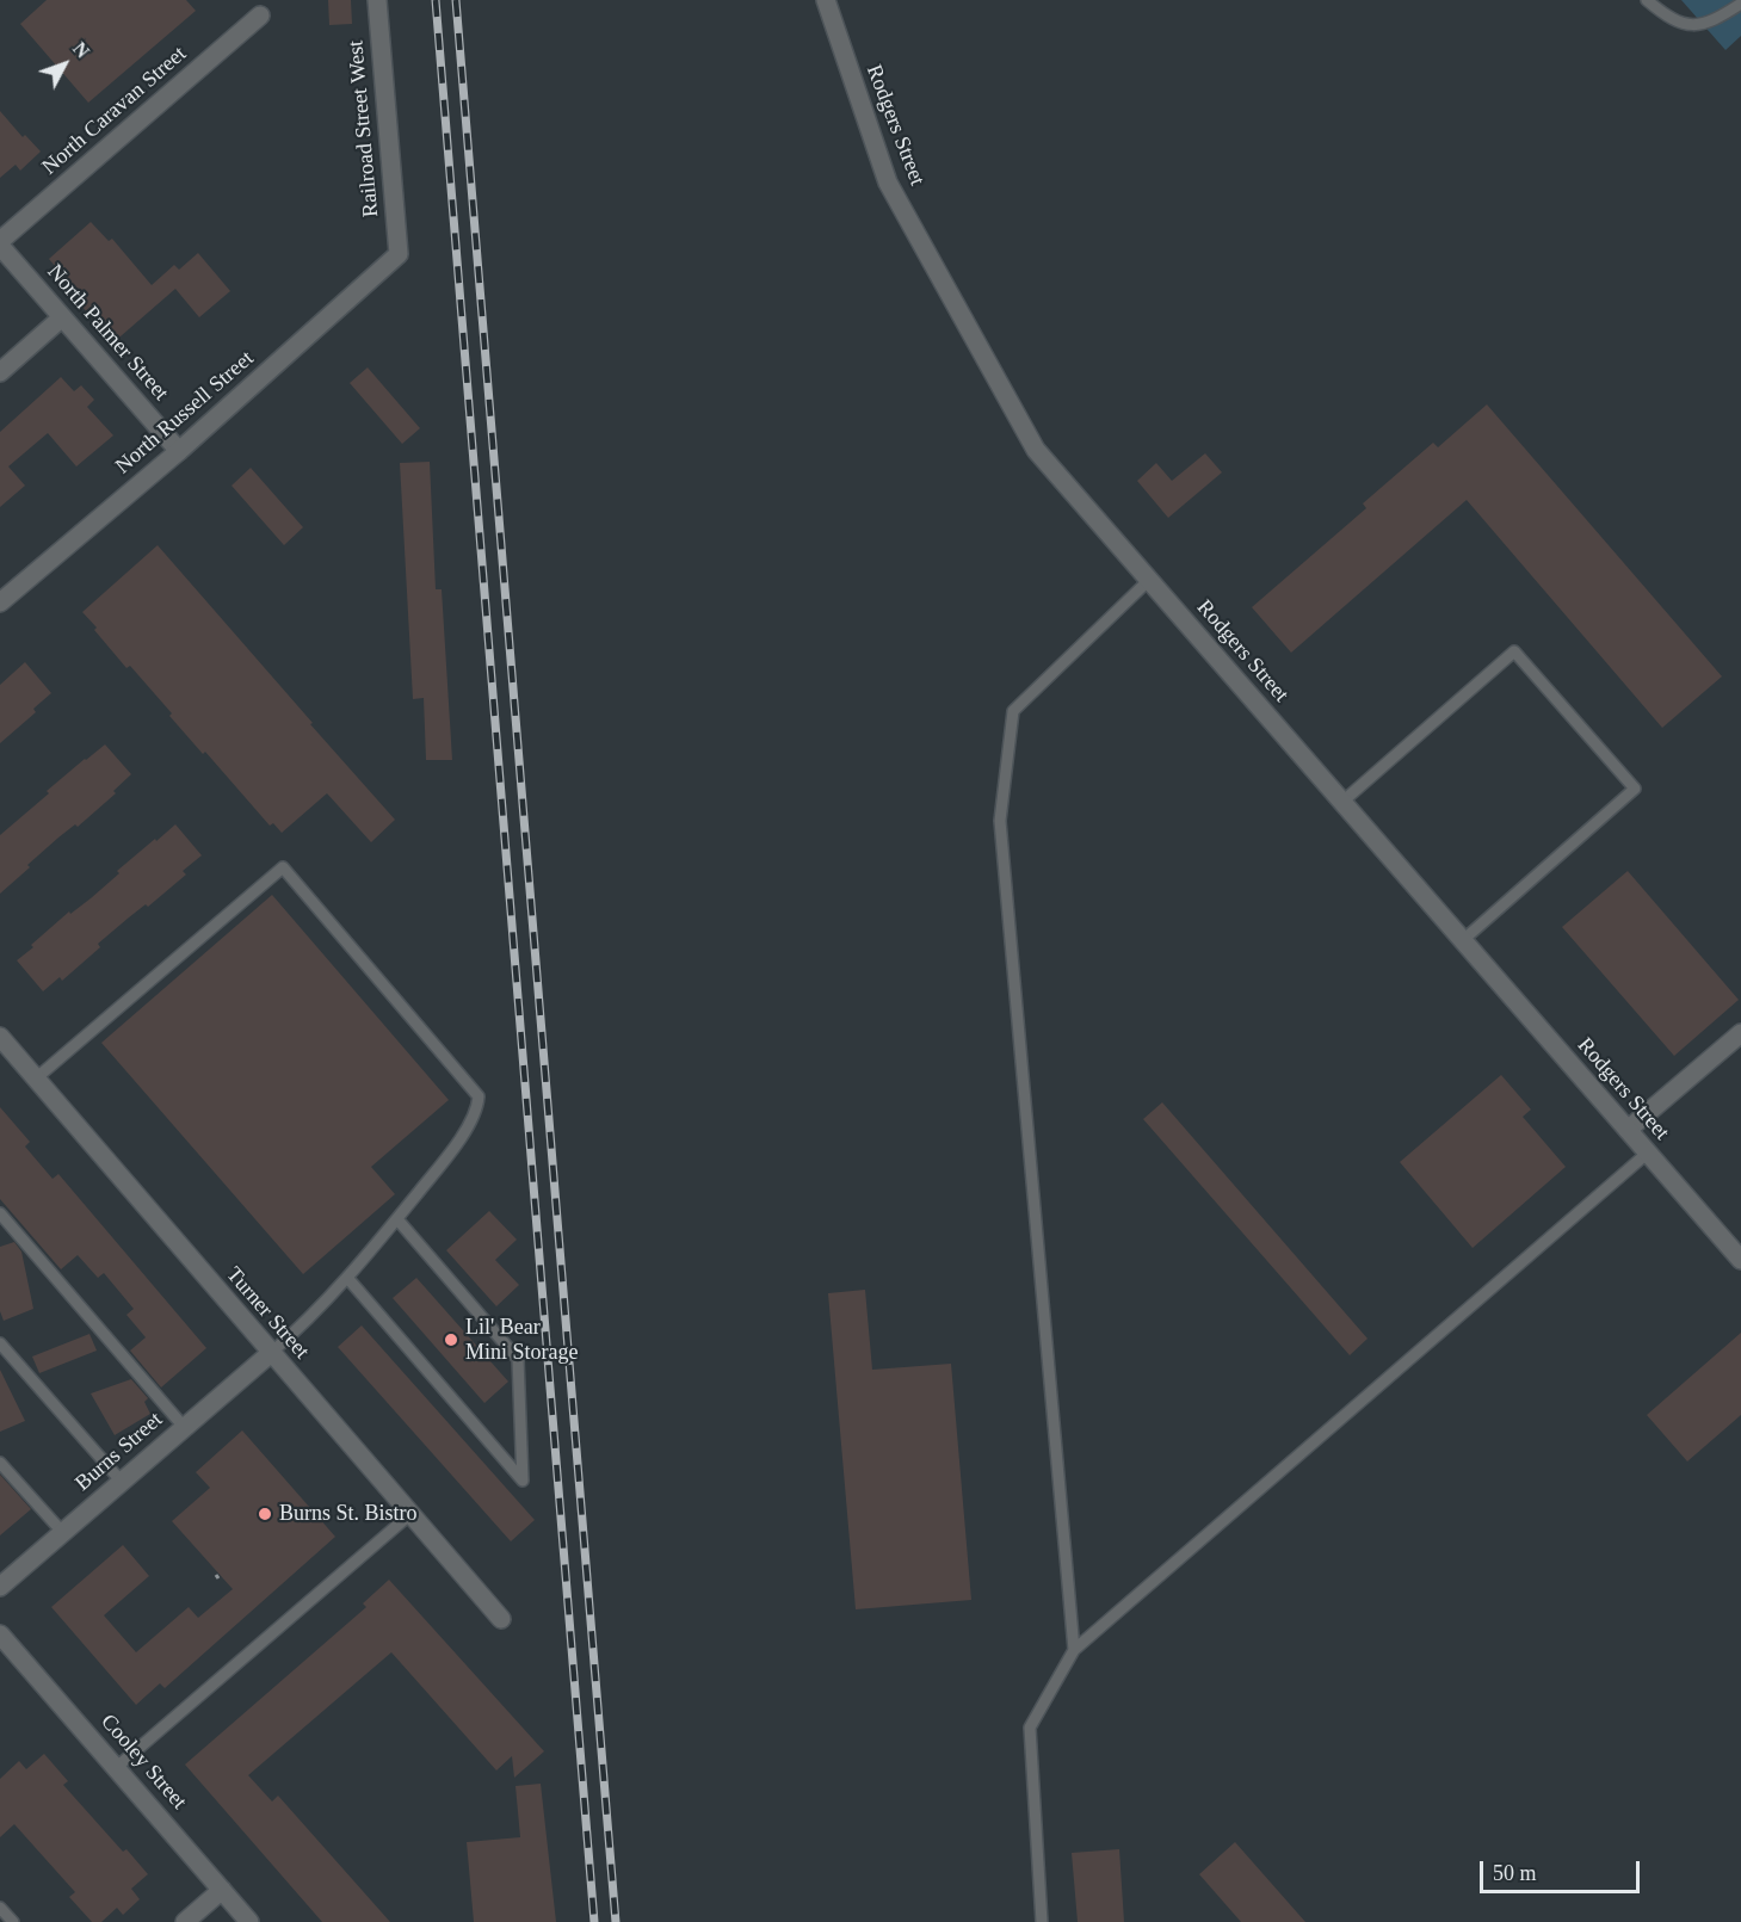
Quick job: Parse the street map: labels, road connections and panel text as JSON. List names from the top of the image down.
{
  "streets": {
    "street": [
      "North Caravan Street",
      "Rodgers Street",
      "Railroad Street West",
      "North Palmer Street",
      "North Russell Street",
      "Turner Street",
      "Burns Street",
      "Cooley Street"
    ]
  },
  "crossings": [
    ["North Caravan Street", "North Palmer Street"],
    ["Railroad Street West", "North Russell Street"],
    ["North Palmer Street", "North Russell Street"],
    ["Turner Street", "Burns Street"]
  ],
  "places": ["Lil' Bear Mini Storage", "Burns St. Bistro"],
  "scale_bar": "50 m",
  "north": "top right"
}
